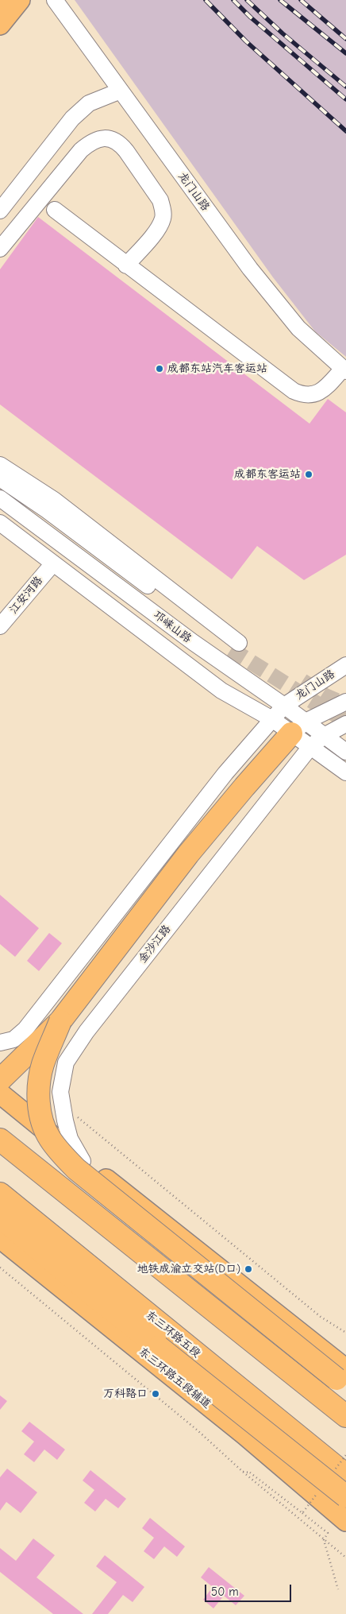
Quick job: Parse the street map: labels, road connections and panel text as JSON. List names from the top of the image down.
{
  "streets": {
    "highway": ["东三环路五段"],
    "main road": ["东三环路五段辅道"],
    "street": [
      "龙门山路",
      "江安河路",
      "邛崃山路",
      "金沙江路"
    ]
  },
  "crossings": [
    ["龙门山路", "邛崃山路"],
    ["江安河路", "邛崃山路"],
    ["邛崃山路", "金沙江路"]
  ],
  "places": [
    "成都东站汽车客运站",
    "成都东客运站",
    "地铁成渝立交站(D口)",
    "万科路口"
  ],
  "scale_bar": "50 m"
}
